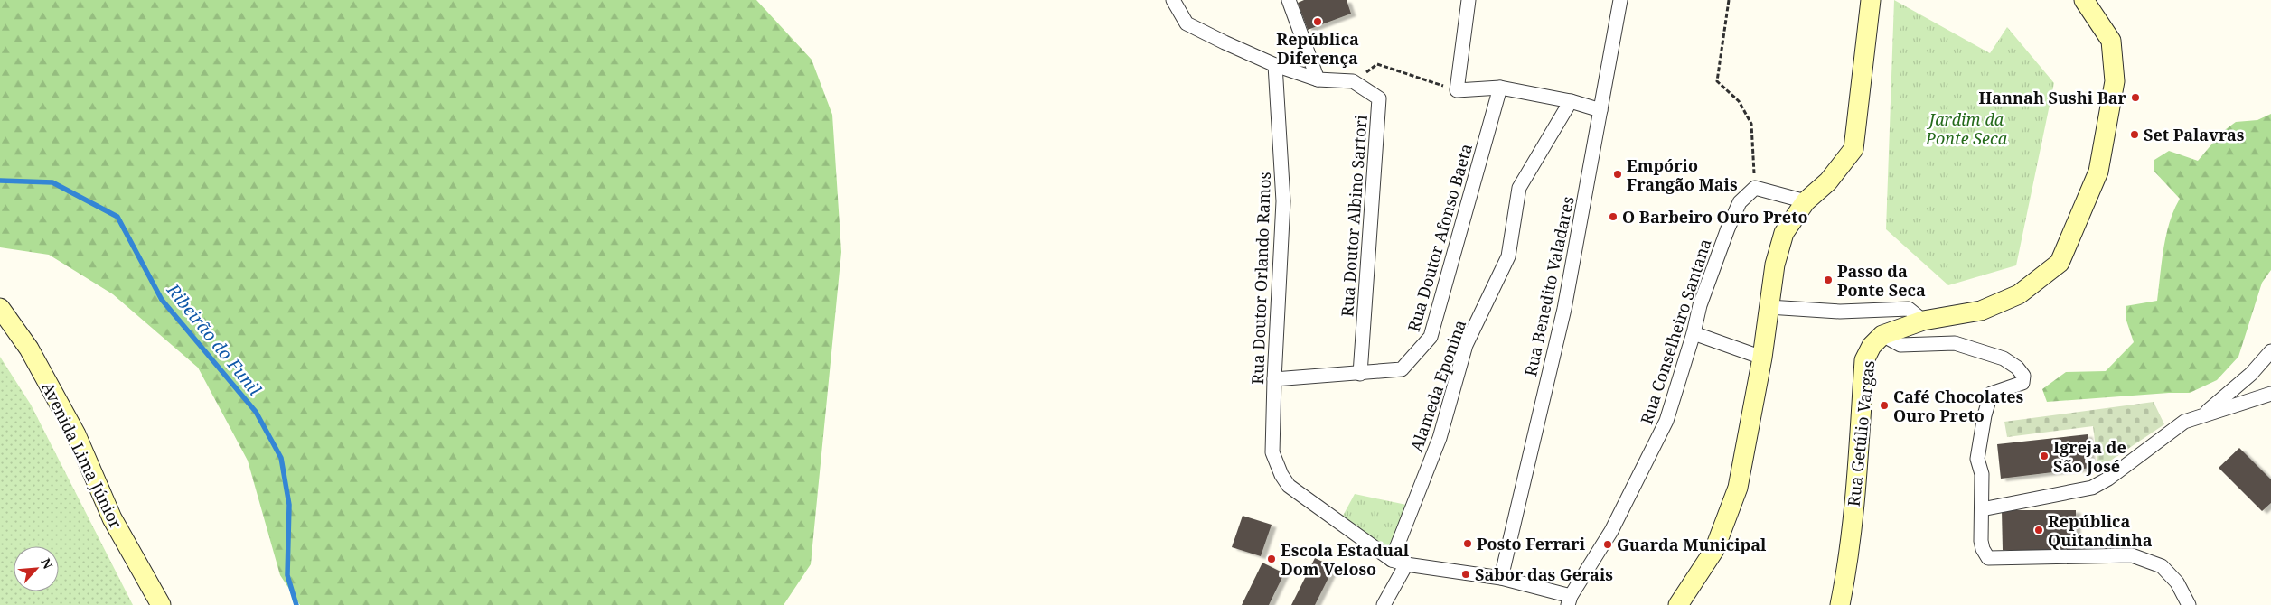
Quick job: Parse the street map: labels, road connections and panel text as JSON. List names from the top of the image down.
{
  "streets": {
    "street": [
      "Rua Doutor Albino Sartori",
      "Rua Doutor Afonso Baeta",
      "Rua Doutor Orlando Ramos",
      "Rua Benedito Valadares",
      "Rua Conselheiro Santana",
      "Alameda Eponina",
      "Rua Getúlio Vargas",
      "Avenida Lima Júnior"
    ]
  },
  "crossings": [
    ["Rua Doutor Albino Sartori", "Rua Doutor Afonso Baeta"],
    ["Rua Doutor Afonso Baeta", "Rua Doutor Orlando Ramos"],
    ["Rua Doutor Orlando Ramos", "Rua Benedito Valadares"],
    ["Rua Doutor Orlando Ramos", "Rua Conselheiro Santana"],
    ["Rua Doutor Orlando Ramos", "Alameda Eponina"]
  ],
  "water": ["Ribeirão do Funil"],
  "parks": ["Jardim da Ponte Seca"],
  "places": [
    "República Diferença",
    "Hannah Sushi Bar",
    "Set Palavras",
    "Empório Frangão Mais",
    "O Barbeiro Ouro Preto",
    "Passo da Ponte Seca",
    "Café Chocolates Ouro Preto",
    "Igreja de São José",
    "República Quitandinha",
    "Posto Ferrari",
    "Guarda Municipal",
    "Escola Estadual Dom Veloso",
    "Sabor das Gerais"
  ],
  "north": "top right"
}
